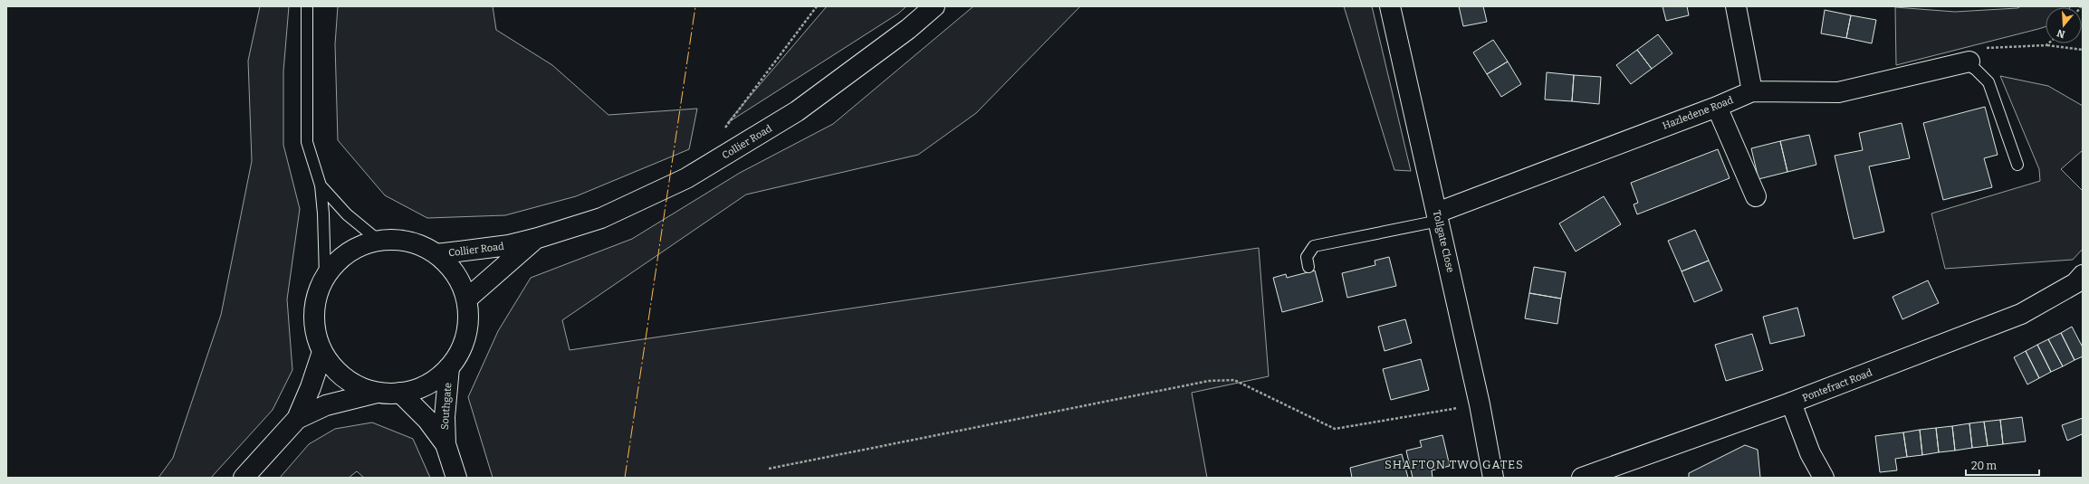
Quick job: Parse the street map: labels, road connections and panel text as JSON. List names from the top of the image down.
{
  "streets": {
    "main road": [
      "Hazledene Road",
      "Collier Road",
      "Tollgate Close",
      "Pontefract Road",
      "Southgate"
    ]
  },
  "crossings": [
    ["Hazledene Road", "Tollgate Close"]
  ],
  "districts": ["SHAFTON TWO GATES"],
  "scale_bar": "20 m",
  "north": "bottom"
}
